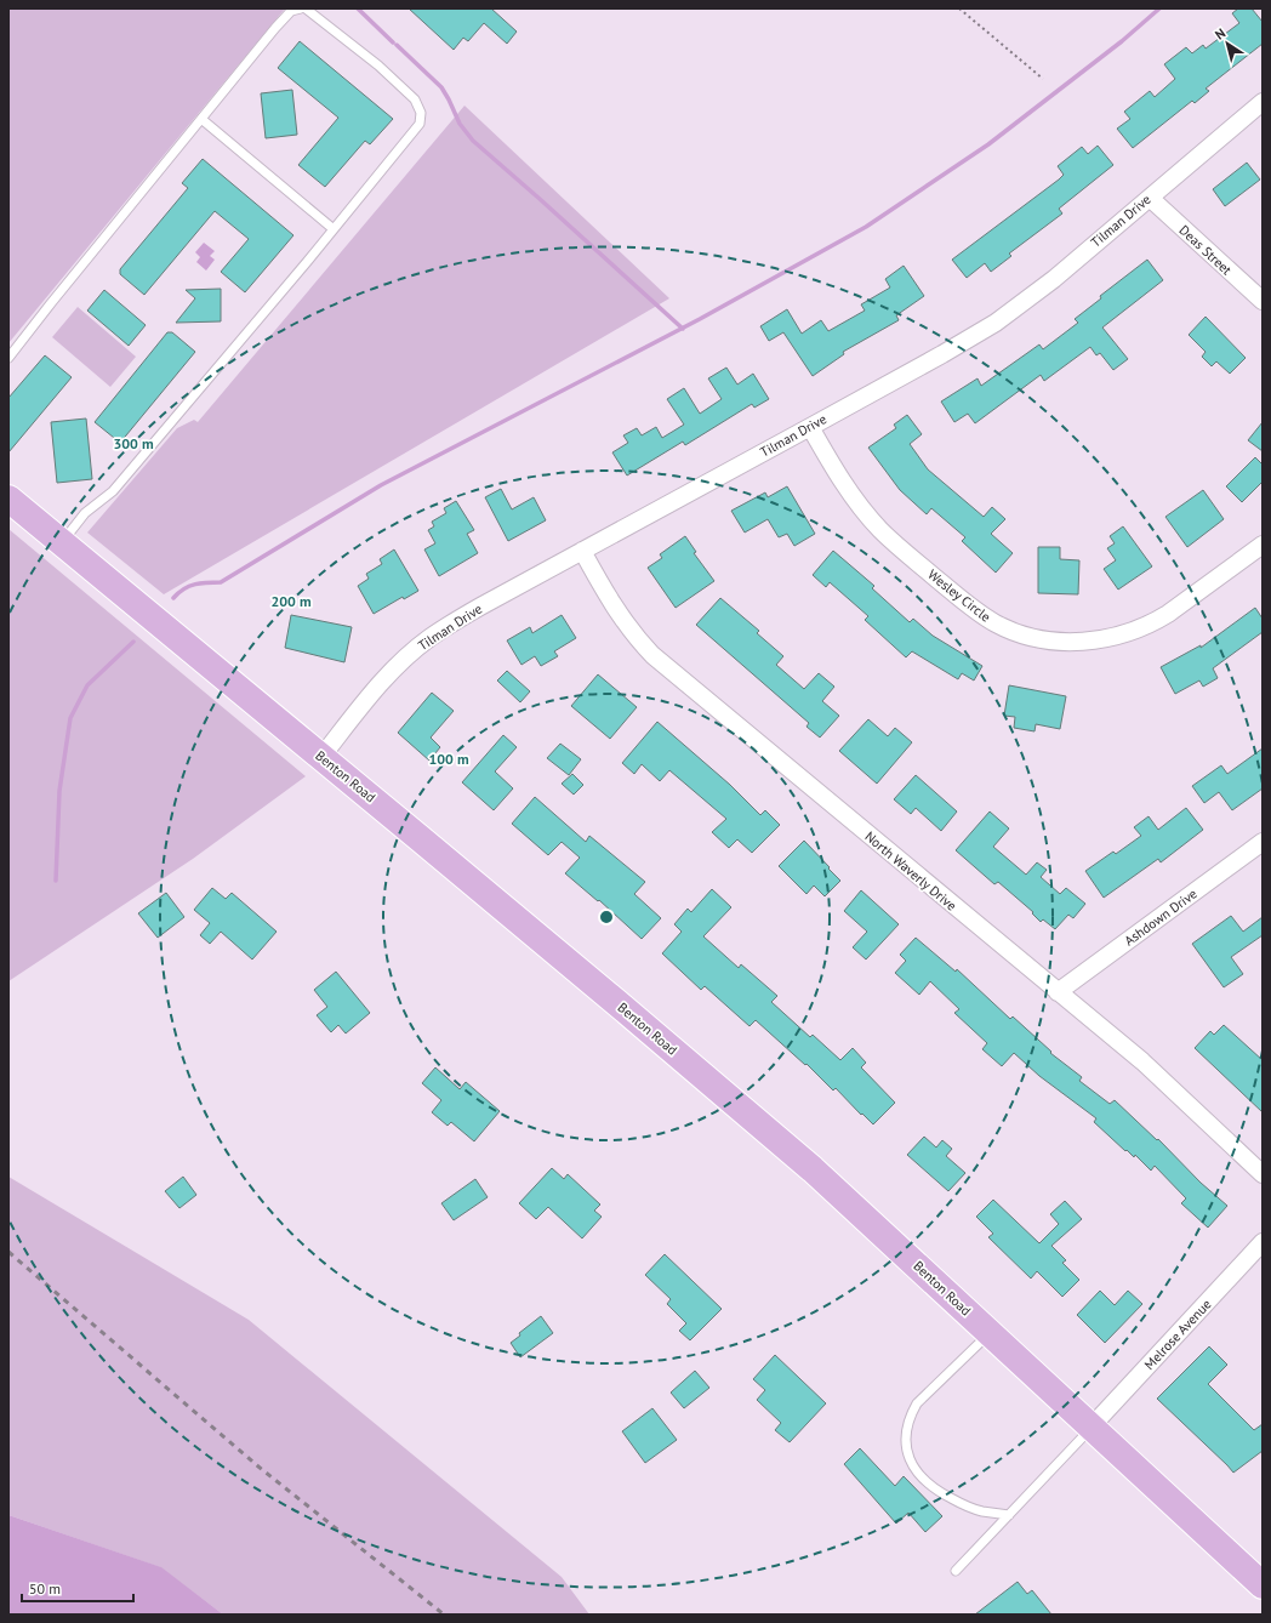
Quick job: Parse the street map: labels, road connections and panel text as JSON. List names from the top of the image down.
{
  "streets": {
    "main road": ["Benton Road"],
    "street": [
      "Tilman Drive",
      "Deas Street",
      "Wesley Circle",
      "North Waverly Drive",
      "Ashdown Drive",
      "Melrose Avenue"
    ]
  },
  "crossings": [
    ["Tilman Drive", "Deas Street"],
    ["Tilman Drive", "Wesley Circle"],
    ["Tilman Drive", "Benton Road"],
    ["Tilman Drive", "North Waverly Drive"],
    ["Benton Road", "Melrose Avenue"],
    ["North Waverly Drive", "Ashdown Drive"]
  ],
  "scale_bar": "50 m",
  "north": "top left",
  "rings": ["300 m", "200 m", "100 m"]
}
